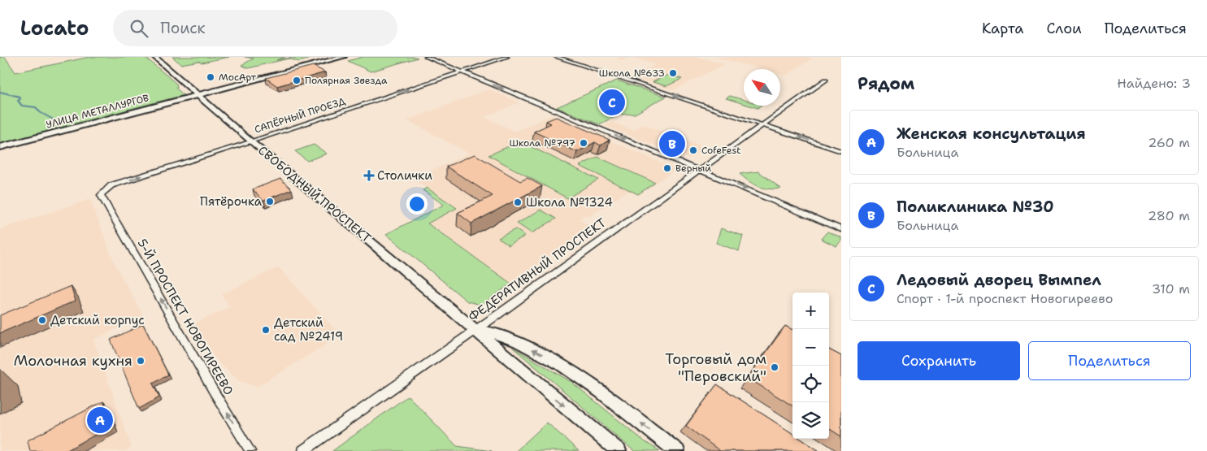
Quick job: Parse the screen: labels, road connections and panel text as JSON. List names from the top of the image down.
{
  "streets": {
    "main road": ["УЛИЦА МЕТАЛЛУРГОВ", "СВОБОДНЫЙ ПРОСПЕКТ"],
    "street": ["САПЁРНЫЙ ПРОЕЗД", "ФЕДЕРАТИВНЫЙ ПРОСПЕКТ", "5-Й ПРОСПЕКТ НОВОГИРЕЕВО"]
  },
  "crossings": [
    ["УЛИЦА МЕТАЛЛУРГОВ", "СВОБОДНЫЙ ПРОСПЕКТ"],
    ["САПЁРНЫЙ ПРОЕЗД", "СВОБОДНЫЙ ПРОСПЕКТ"],
    ["САПЁРНЫЙ ПРОЕЗД", "5-Й ПРОСПЕКТ НОВОГИРЕЕВО"],
    ["СВОБОДНЫЙ ПРОСПЕКТ", "ФЕДЕРАТИВНЫЙ ПРОСПЕКТ"]
  ],
  "one_way": ["САПЁРНЫЙ ПРОЕЗД", "5-Й ПРОСПЕКТ НОВОГИРЕЕВО"],
  "places": {
    "other": [
      "Школа №633",
      "МосАрт",
      "Полярная Звезда",
      "Школа №797",
      "CofeFest",
      "Верный",
      "Пятёрочка",
      "Школа №1324",
      "Детский корпус",
      "Детский сад №2419",
      "Молочная кухня",
      "Торговый дом \"Перовский\""
    ],
    "health": ["Столички"]
  },
  "north": "top left",
  "page": {
    "header": "Locato",
    "search": "Поиск",
    "nav": ["Карта", "Слои", "Поделиться"],
    "heading": ["Рядом", "Найдено: 3"],
    "pins": ["C", "B", "A"],
    "list": [
      {
        "mark": "A",
        "name": "Женская консультация",
        "note": "Больница",
        "value": "260 m"
      },
      {
        "mark": "B",
        "name": "Поликлиника №30",
        "note": "Больница",
        "value": "280 m"
      },
      {
        "mark": "C",
        "name": "Ледовый дворец Вымпел",
        "note": "Спорт · 1-й проспект Новогиреево",
        "value": "310 m"
      }
    ],
    "map_buttons": ["+", "−"],
    "buttons": ["Сохранить", "Поделиться"]
  }
}
